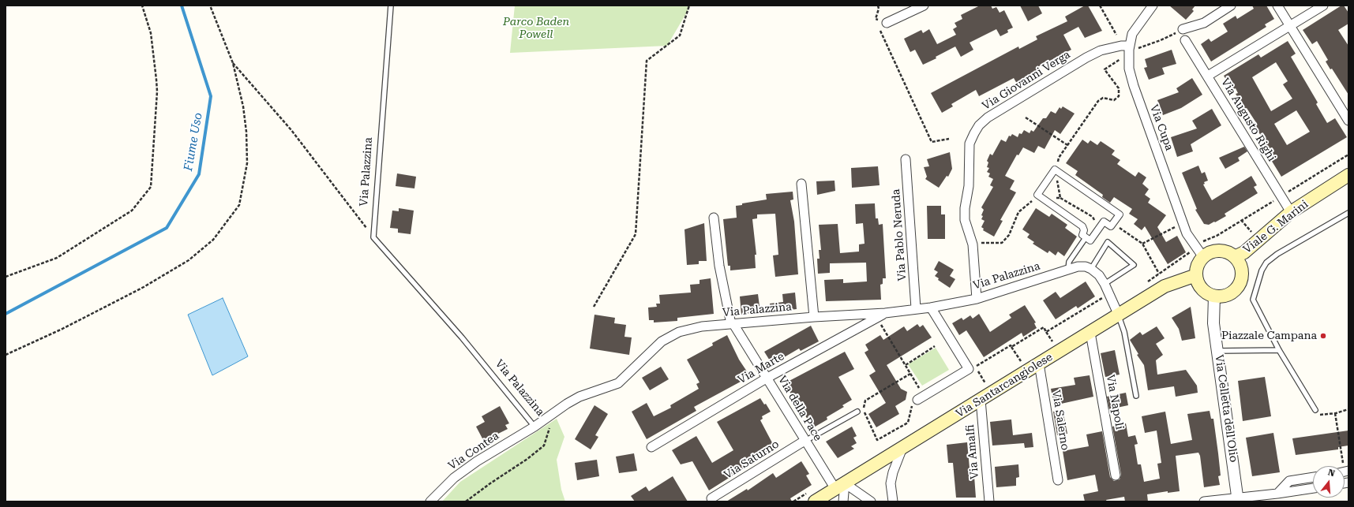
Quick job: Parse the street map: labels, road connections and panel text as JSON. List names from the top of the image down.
{
  "streets": {
    "main road": ["Viale G. Marini", "Via Santarcangiolese"],
    "street": [
      "Via Giovanni Verga",
      "Via Augusto Righi",
      "Via Cupa",
      "Via Palazzina",
      "Via Pablo Neruda",
      "Via Marte",
      "Via Napoli",
      "Via della Pace",
      "Via Celletta dell'Olio",
      "Via Salerno",
      "Via Contea",
      "Via Amalfi",
      "Via Saturno"
    ]
  },
  "crossings": [
    ["Via Giovanni Verga", "Via Cupa"],
    ["Via Giovanni Verga", "Via Palazzina"],
    ["Via Augusto Righi", "Viale G. Marini"],
    ["Via Cupa", "Viale G. Marini"],
    ["Via Cupa", "Via Santarcangiolese"],
    ["Via Cupa", "Via Celletta dell'Olio"],
    ["Via Palazzina", "Via Pablo Neruda"],
    ["Via Palazzina", "Via Marte"],
    ["Via Palazzina", "Via della Pace"],
    ["Via Palazzina", "Via Contea"],
    ["Viale G. Marini", "Via Santarcangiolese"],
    ["Viale G. Marini", "Via Celletta dell'Olio"],
    ["Via Marte", "Via della Pace"],
    ["Via Santarcangiolese", "Via Napoli"],
    ["Via Santarcangiolese", "Via della Pace"],
    ["Via Santarcangiolese", "Via Celletta dell'Olio"],
    ["Via Santarcangiolese", "Via Salerno"],
    ["Via Santarcangiolese", "Via Amalfi"],
    ["Via della Pace", "Via Saturno"]
  ],
  "water": ["Fiume Uso"],
  "parks": ["Parco Baden Powell"],
  "places": ["Piazzale Campana"],
  "north": "top"
}
